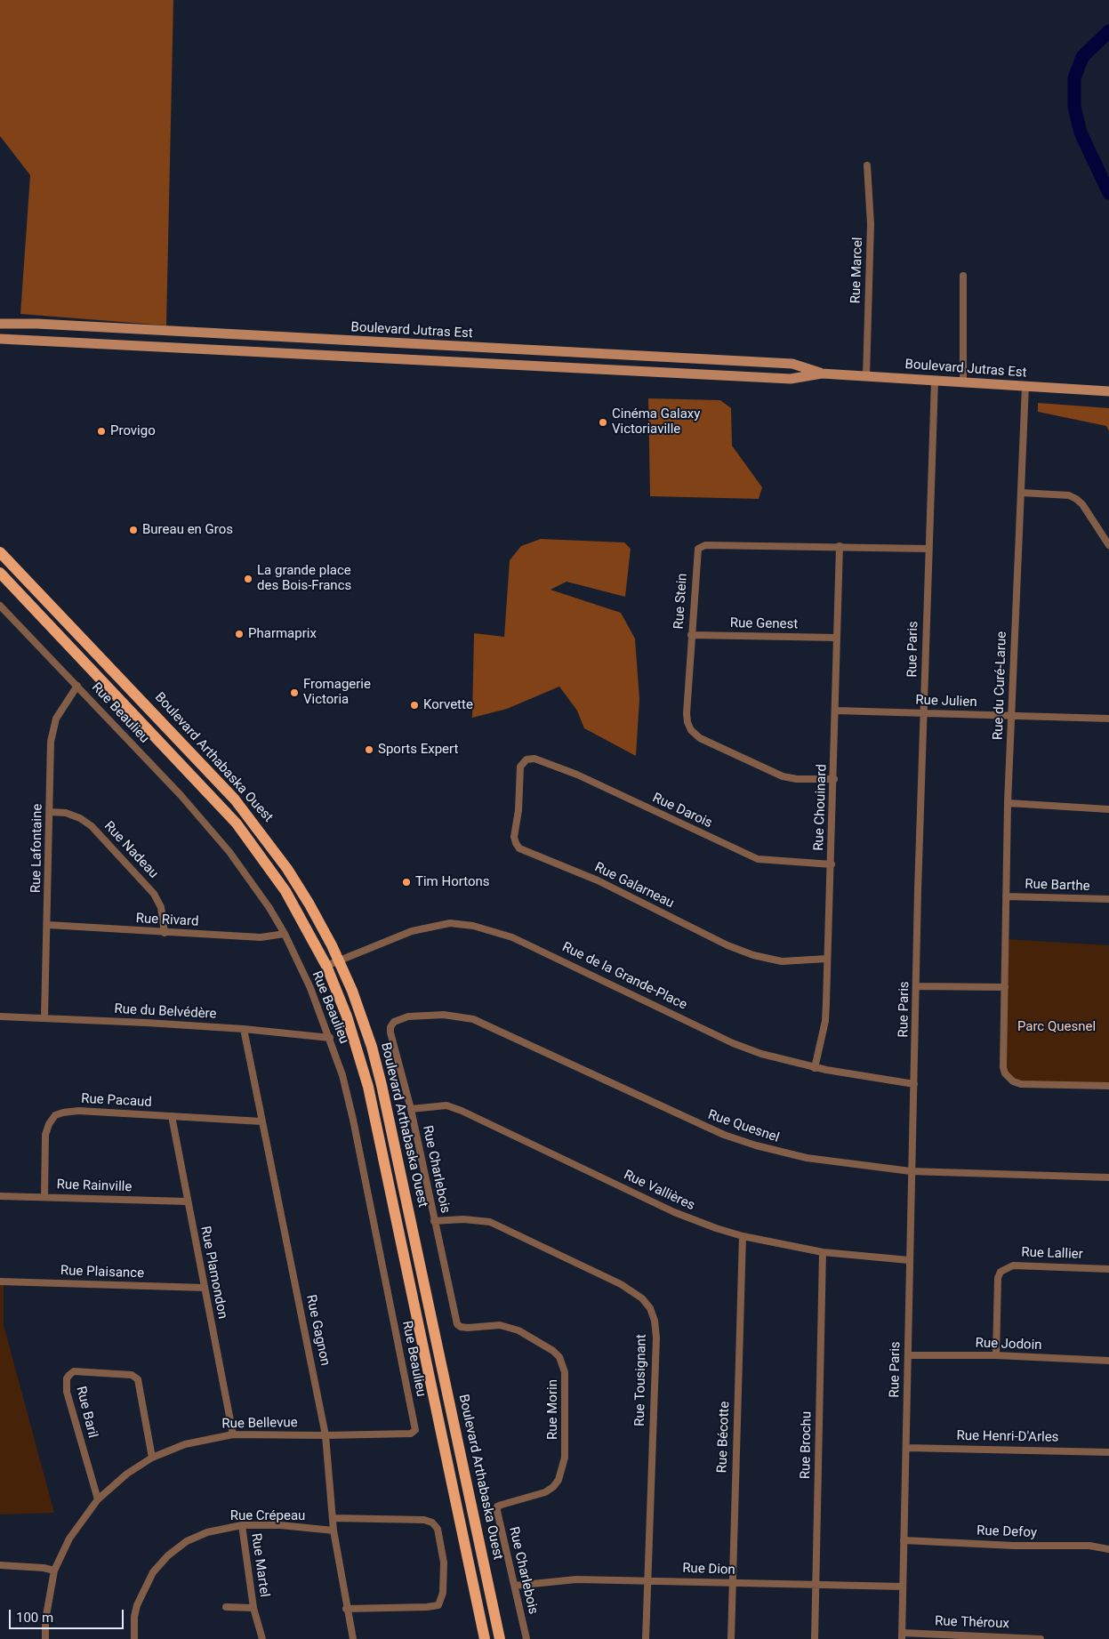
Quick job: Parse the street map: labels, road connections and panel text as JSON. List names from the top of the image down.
{
  "streets": {
    "main road": ["Boulevard Jutras Est", "Boulevard Arthabaska Ouest"],
    "street": [
      "Rue Marcel",
      "Rue Stein",
      "Rue Genest",
      "Rue Paris",
      "Rue du Curé-Larue",
      "Rue Julien",
      "Rue Beaulieu",
      "Rue Chouinard",
      "Rue Darois",
      "Rue Lafontaine",
      "Rue Nadeau",
      "Rue Galarneau",
      "Rue Barthe",
      "Rue Rivard",
      "Rue de la Grande-Place",
      "Rue du Belvédère",
      "Rue Pacaud",
      "Rue Quesnel",
      "Rue Charlebois",
      "Rue Rainville",
      "Rue Vallières",
      "Rue Lallier",
      "Rue Plaisance",
      "Rue Plamondon",
      "Rue Gagnon",
      "Rue Jodoin",
      "Rue Tousignant",
      "Rue Morin",
      "Rue Baril",
      "Rue Bellevue",
      "Rue Bécotte",
      "Rue Henri-D'Arles",
      "Rue Brochu",
      "Rue Crépeau",
      "Rue Defoy",
      "Rue Martel",
      "Rue Dion",
      "Rue Théroux"
    ]
  },
  "crossings": [
    ["Rue Marcel", "Boulevard Jutras Est"],
    ["Boulevard Jutras Est", "Rue Paris"],
    ["Boulevard Jutras Est", "Rue du Curé-Larue"],
    ["Rue Stein", "Rue Genest"],
    ["Rue Stein", "Rue Paris"],
    ["Rue Stein", "Rue Chouinard"],
    ["Rue Genest", "Rue Chouinard"],
    ["Rue Paris", "Rue Julien"],
    ["Rue Paris", "Rue de la Grande-Place"],
    ["Rue Paris", "Rue Quesnel"],
    ["Rue Paris", "Rue Vallières"],
    ["Rue Paris", "Rue Jodoin"],
    ["Rue Paris", "Rue Henri-D'Arles"],
    ["Rue Paris", "Rue Defoy"],
    ["Rue Paris", "Rue Dion"],
    ["Rue Paris", "Rue Théroux"],
    ["Rue du Curé-Larue", "Rue Julien"],
    ["Rue du Curé-Larue", "Rue Barthe"],
    ["Rue Julien", "Rue Chouinard"],
    ["Rue Beaulieu", "Rue Lafontaine"],
    ["Rue Beaulieu", "Rue Rivard"],
    ["Rue Beaulieu", "Rue du Belvédère"],
    ["Rue Beaulieu", "Rue Gagnon"],
    ["Rue Beaulieu", "Rue Bellevue"],
    ["Boulevard Arthabaska Ouest", "Rue de la Grande-Place"],
    ["Rue Chouinard", "Rue Darois"],
    ["Rue Chouinard", "Rue Galarneau"],
    ["Rue Chouinard", "Rue de la Grande-Place"],
    ["Rue Darois", "Rue Galarneau"],
    ["Rue Lafontaine", "Rue Nadeau"],
    ["Rue Lafontaine", "Rue Rivard"],
    ["Rue Lafontaine", "Rue du Belvédère"],
    ["Rue Nadeau", "Rue Rivard"],
    ["Rue du Belvédère", "Rue Gagnon"],
    ["Rue Pacaud", "Rue Rainville"],
    ["Rue Pacaud", "Rue Plamondon"],
    ["Rue Pacaud", "Rue Gagnon"],
    ["Rue Quesnel", "Rue Charlebois"],
    ["Rue Charlebois", "Rue Vallières"],
    ["Rue Charlebois", "Rue Tousignant"],
    ["Rue Charlebois", "Rue Morin"],
    ["Rue Charlebois", "Rue Dion"],
    ["Rue Rainville", "Rue Plamondon"],
    ["Rue Vallières", "Rue Bécotte"],
    ["Rue Vallières", "Rue Brochu"],
    ["Rue Lallier", "Rue Jodoin"],
    ["Rue Plaisance", "Rue Plamondon"],
    ["Rue Plamondon", "Rue Bellevue"],
    ["Rue Gagnon", "Rue Bellevue"],
    ["Rue Gagnon", "Rue Crépeau"],
    ["Rue Tousignant", "Rue Dion"],
    ["Rue Baril", "Rue Bellevue"],
    ["Rue Bécotte", "Rue Dion"],
    ["Rue Brochu", "Rue Dion"],
    ["Rue Crépeau", "Rue Martel"]
  ],
  "parks": ["Parc Quesnel"],
  "places": [
    "Cinéma Galaxy Victoriaville",
    "Provigo",
    "Bureau en Gros",
    "La grande place des Bois-Francs",
    "Pharmaprix",
    "Fromagerie Victoria",
    "Korvette",
    "Sports Expert",
    "Tim Hortons"
  ],
  "scale_bar": "100 m"
}
